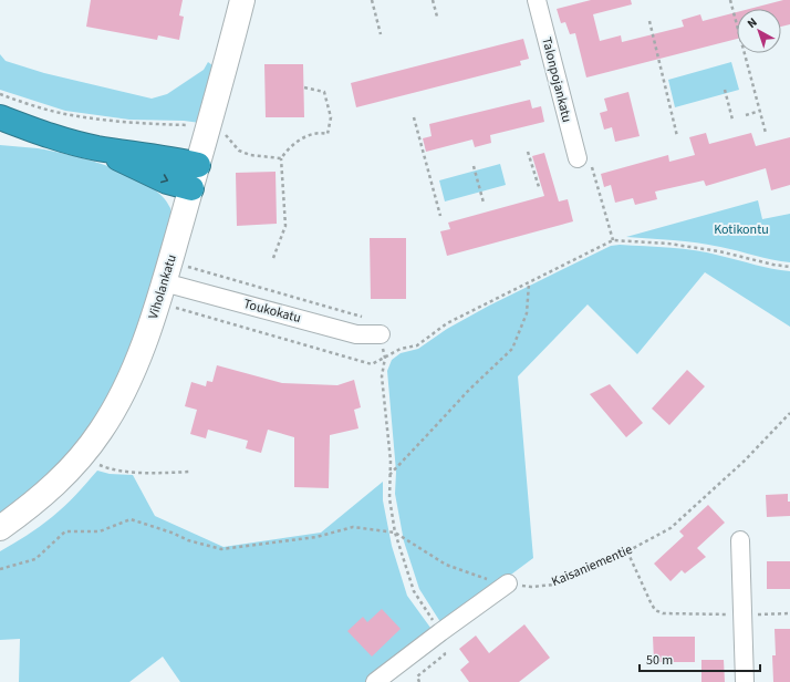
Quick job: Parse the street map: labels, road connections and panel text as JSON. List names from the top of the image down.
{
  "streets": {
    "main road": ["Viholankatu"],
    "street": ["Talonpojankatu", "Toukokatu"],
    "path": ["Kaisaniementie"]
  },
  "crossings": [
    ["Viholankatu", "Toukokatu"]
  ],
  "parks": ["Kotikontu"],
  "scale_bar": "50 m",
  "north": "top left"
}
